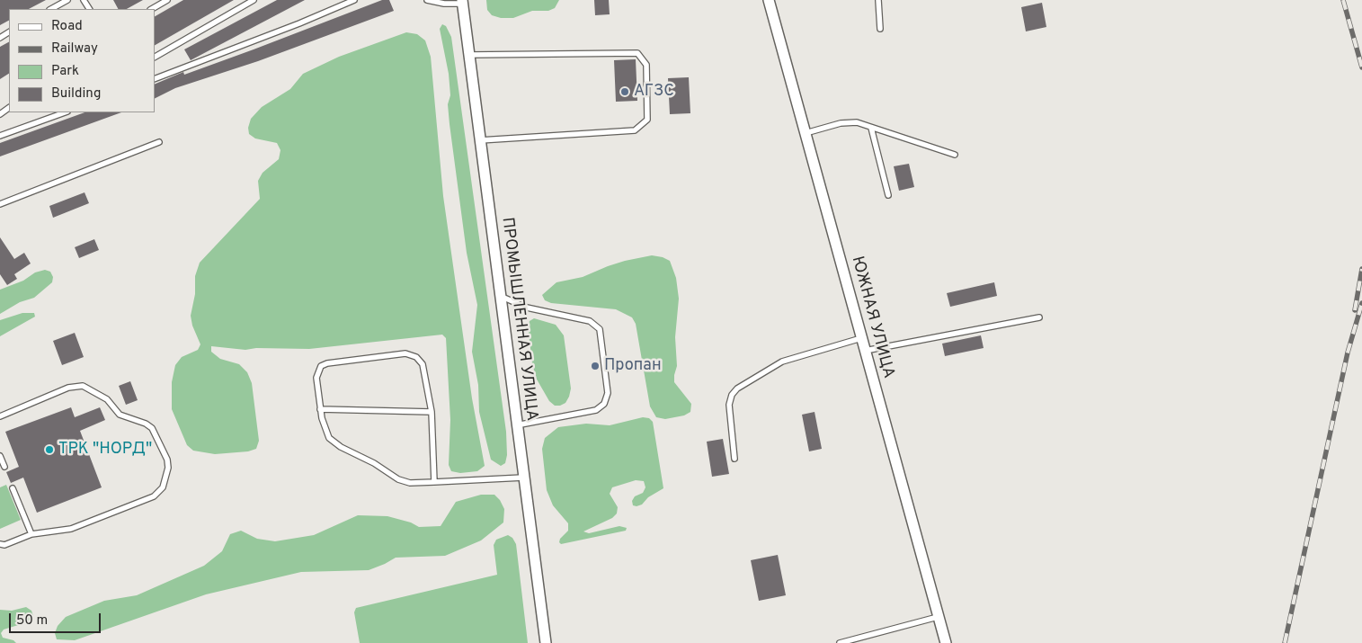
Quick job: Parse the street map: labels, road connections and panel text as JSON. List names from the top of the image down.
{
  "streets": {
    "street": ["ЮЖНАЯ УЛИЦА", "ПРОМЫШЛЕННАЯ УЛИЦА"]
  },
  "places": ["АГЗС", "Пропан", "ТРК \"НОРД\""],
  "legend": [
    "Road",
    "Railway",
    "Park",
    "Building"
  ],
  "scale_bar": "50 m"
}
